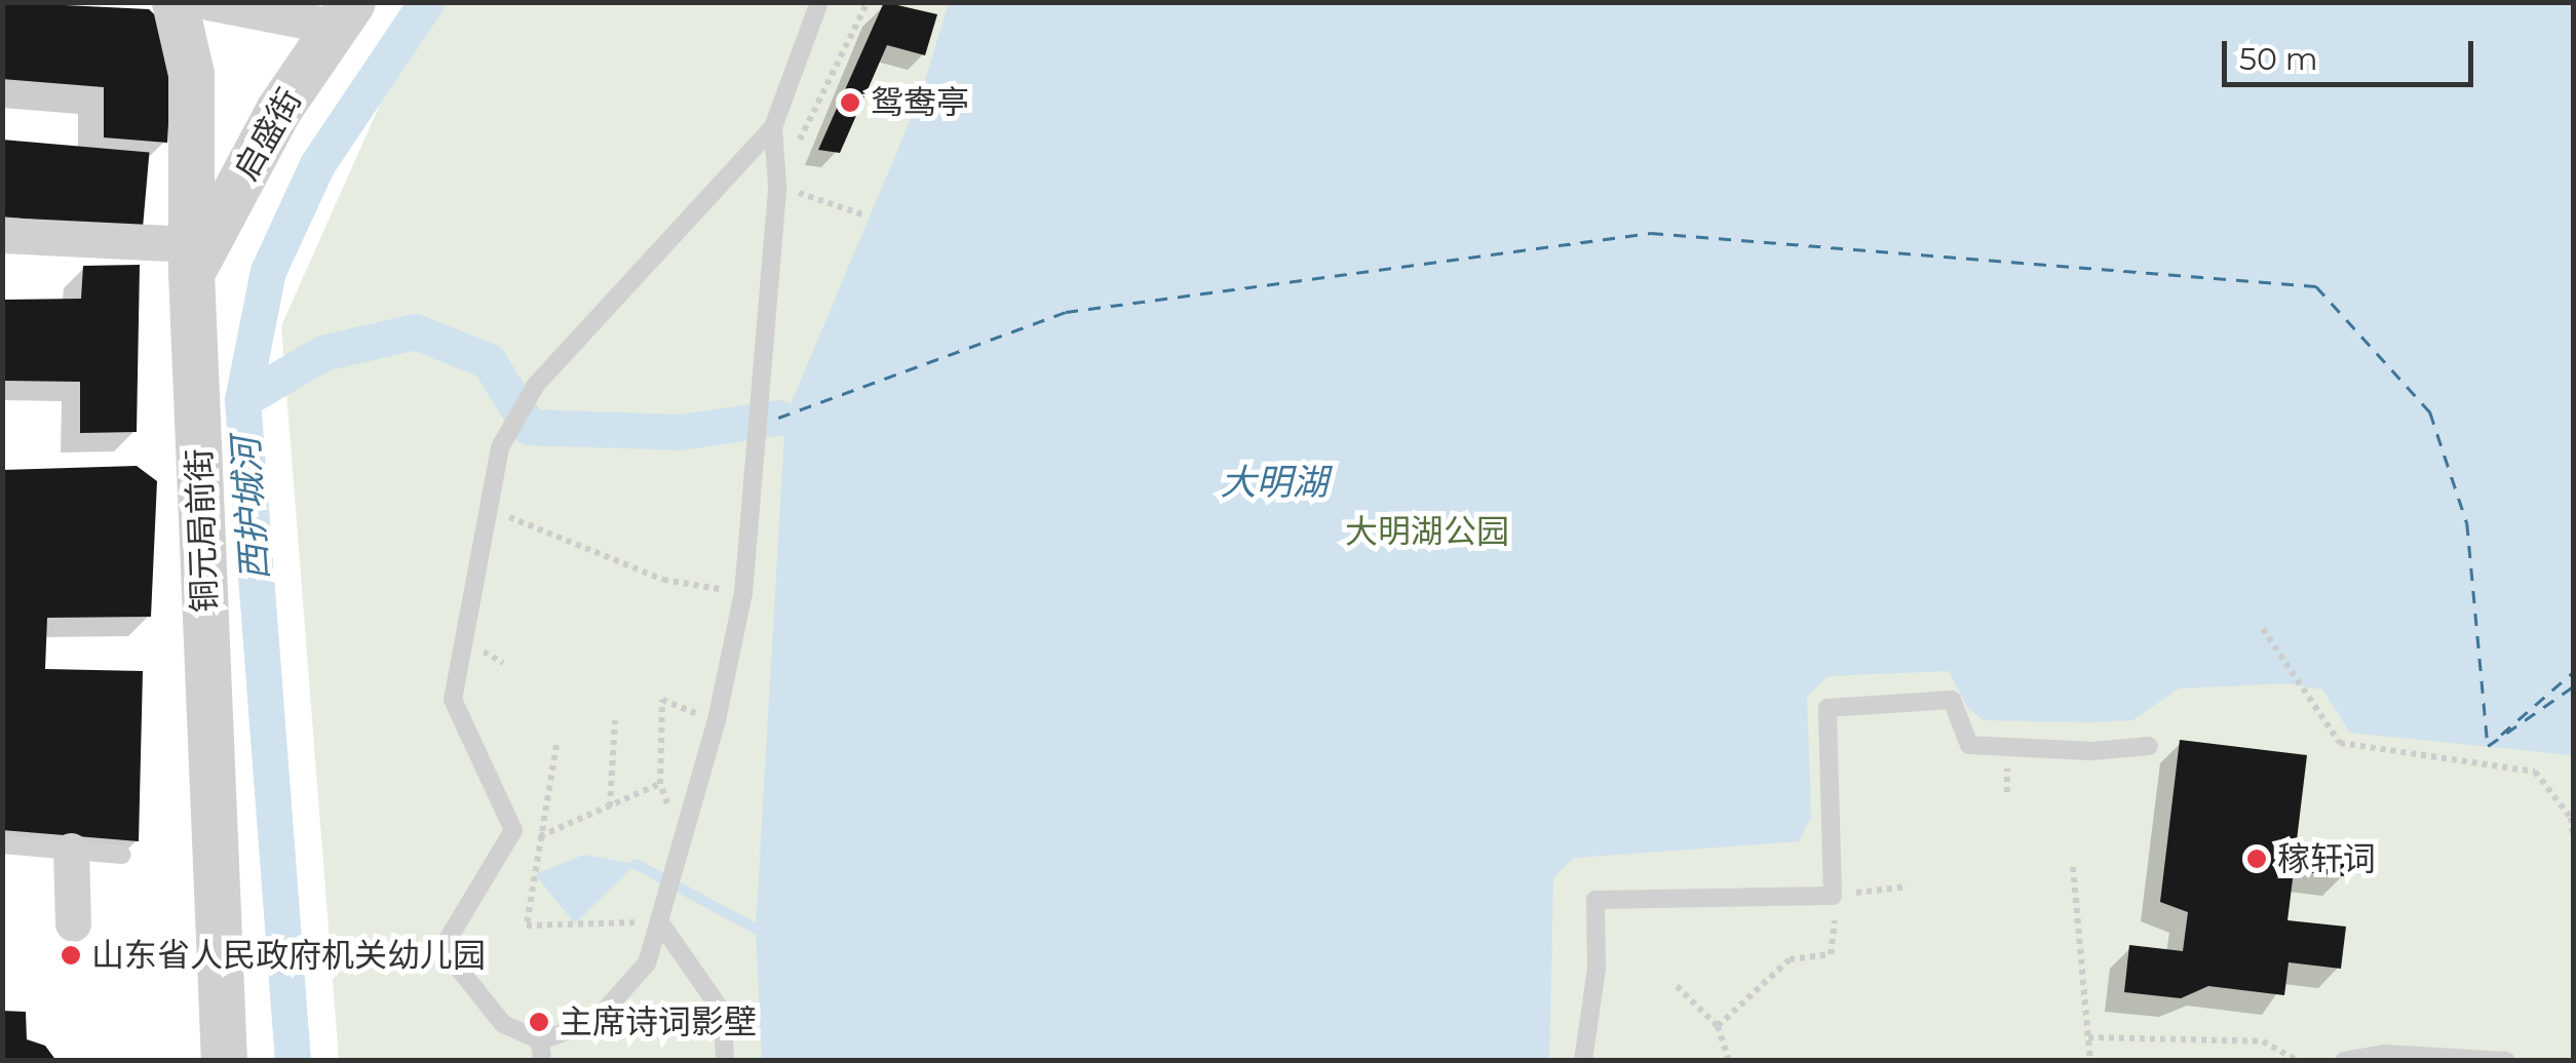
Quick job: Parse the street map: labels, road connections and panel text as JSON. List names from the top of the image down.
{
  "streets": {
    "street": ["启盛街", "铜元局前街"]
  },
  "crossings": [
    ["启盛街", "铜元局前街"]
  ],
  "water": ["大明湖", "西护城河"],
  "parks": ["大明湖公园"],
  "places": [
    "鸳鸯亭",
    "稼轩词",
    "山东省人民政府机关幼儿园",
    "主席诗词影壁"
  ],
  "scale_bar": "50 m"
}
